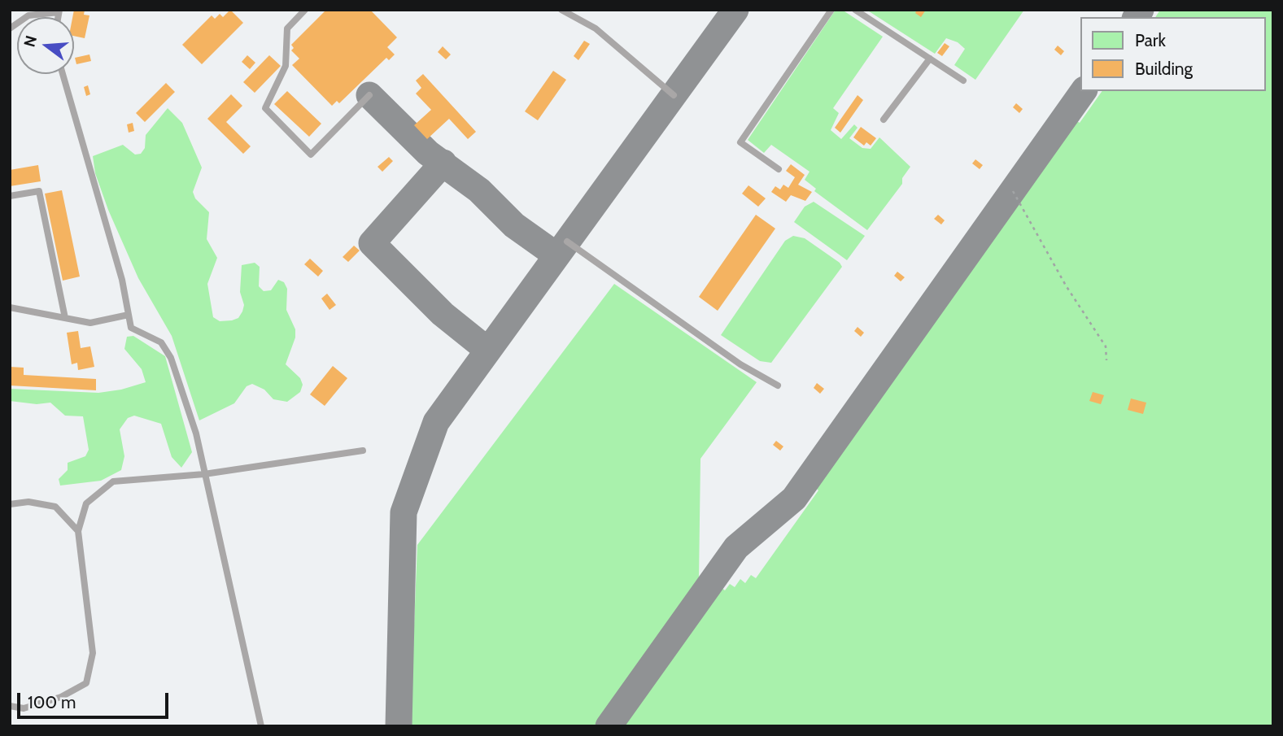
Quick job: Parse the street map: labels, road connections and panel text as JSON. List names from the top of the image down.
{
  "legend": ["Park", "Building"],
  "scale_bar": "100 m",
  "north": "left"
}
